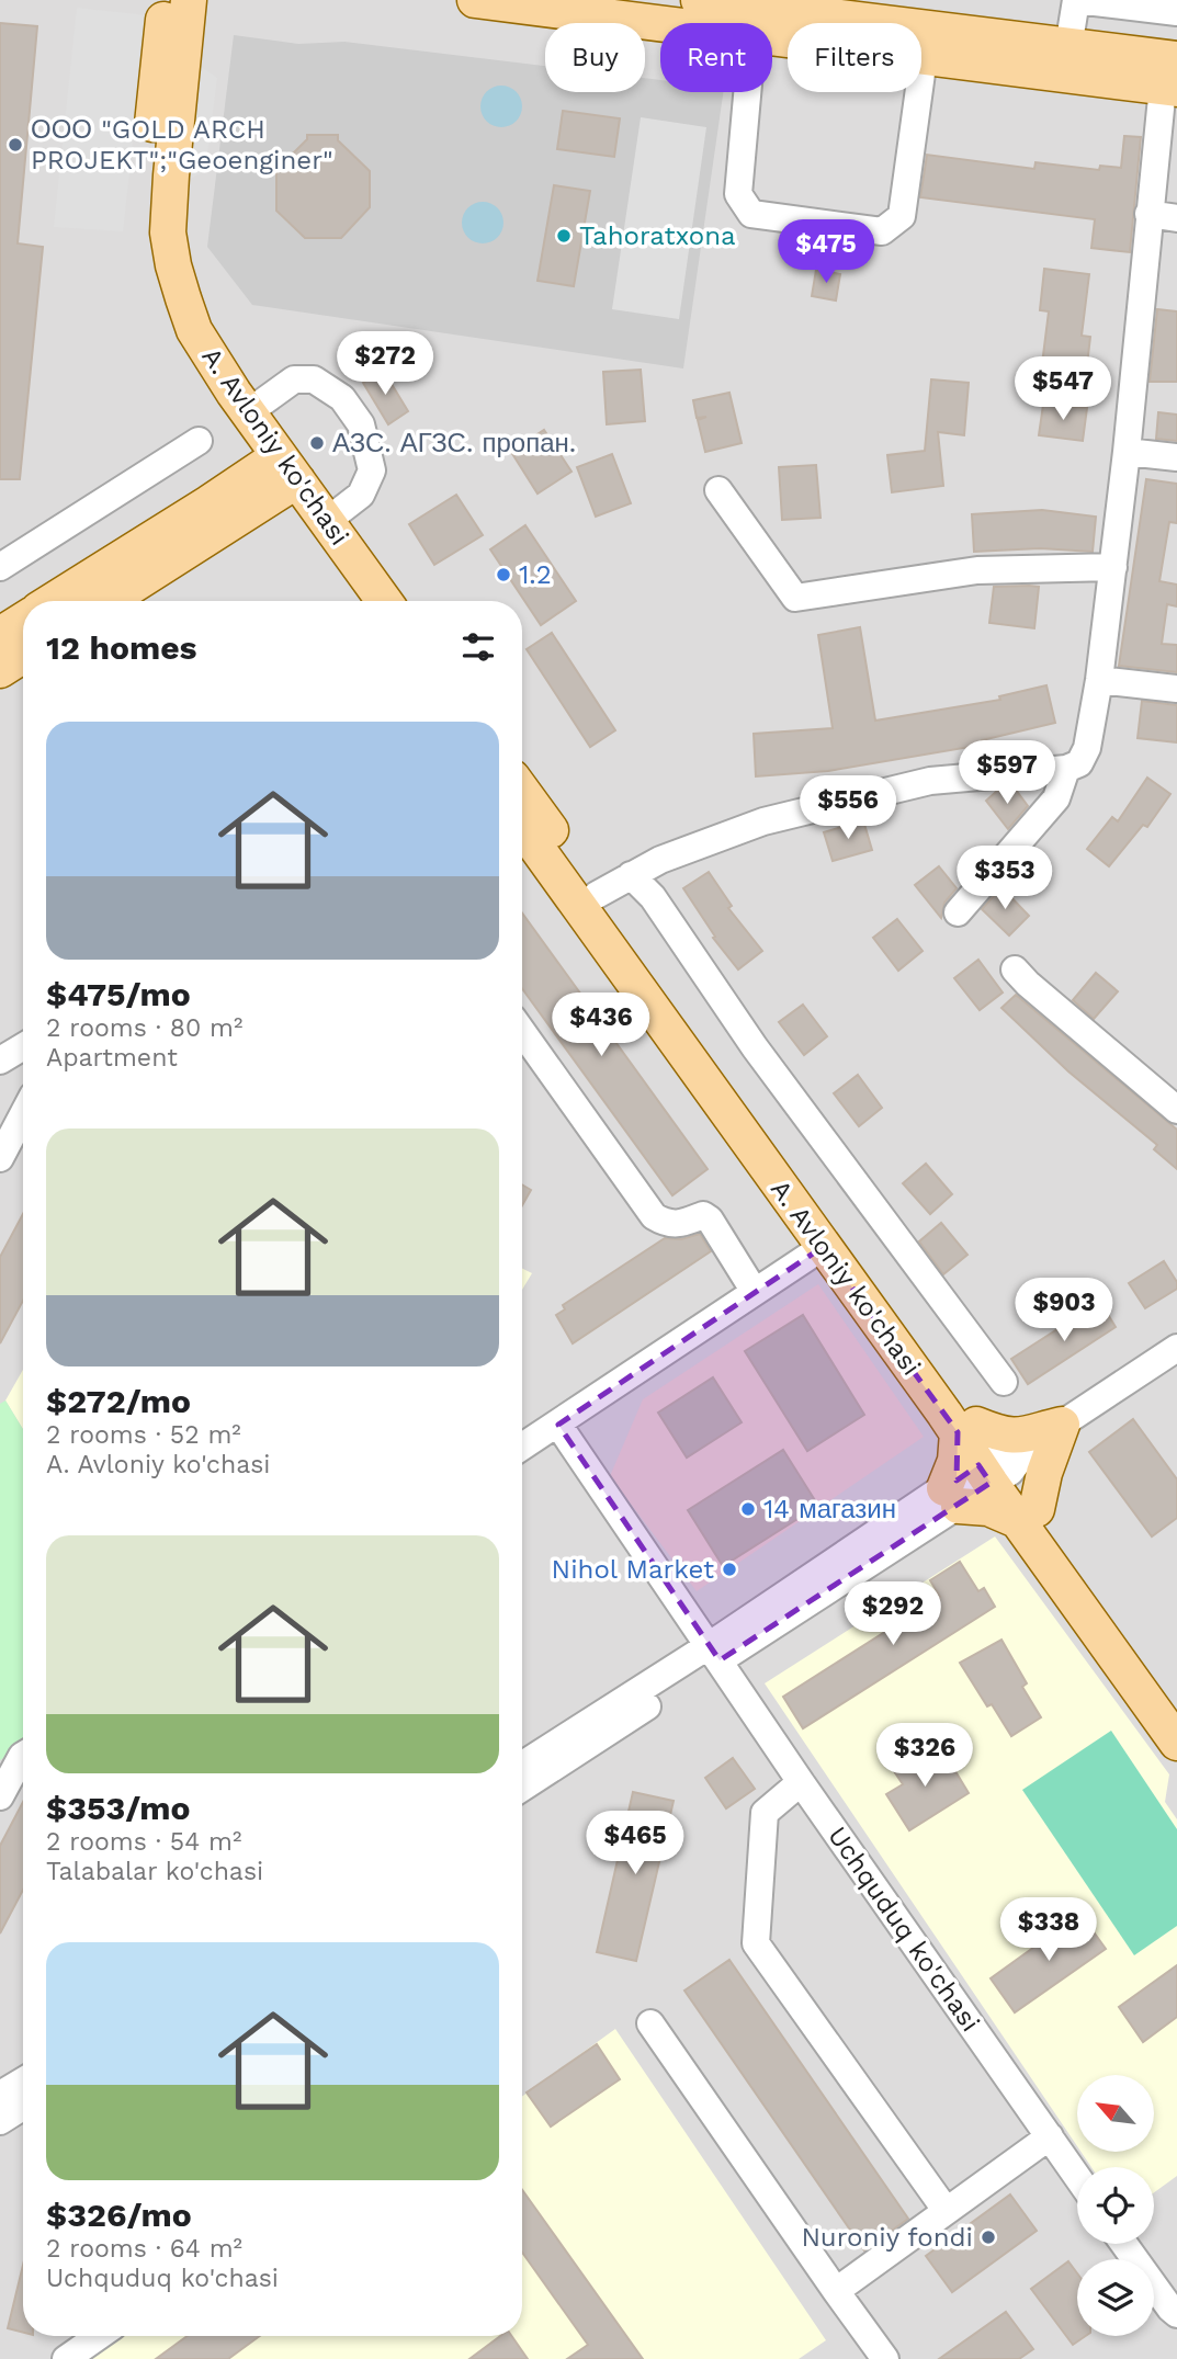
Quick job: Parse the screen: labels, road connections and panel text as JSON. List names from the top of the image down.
{
  "streets": {
    "main road": ["A. Avloniy ko'chasi"],
    "street": ["Uchquduq ko'chasi"]
  },
  "places": [
    "ООО \"GOLD ARCH PROJEKT\";\"Geoenginer\"",
    "Tahoratxona",
    "АЗС. АГЗС. пропан.",
    "1.2",
    "14 магазин",
    "Nihol Market",
    "Nuroniy fondi"
  ],
  "north": "top left",
  "page": {
    "chip": ["Buy", "Rent", "Filters"],
    "price": [
      "$475",
      "$272",
      "$547",
      "$597",
      "$556",
      "$353",
      "$436",
      "$903",
      "$292",
      "$326",
      "$465",
      "$338"
    ],
    "heading": "12 homes",
    "list": [
      {
        "name": "$475/mo",
        "note": "2 rooms · 80 m² · Apartment"
      },
      {
        "name": "$272/mo",
        "note": "2 rooms · 52 m² · A. Avloniy ko'chasi"
      },
      {
        "name": "$353/mo",
        "note": "2 rooms · 54 m² · Talabalar ko'chasi"
      },
      {
        "name": "$326/mo",
        "note": "2 rooms · 64 m² · Uchquduq ko'chasi"
      }
    ]
  }
}
